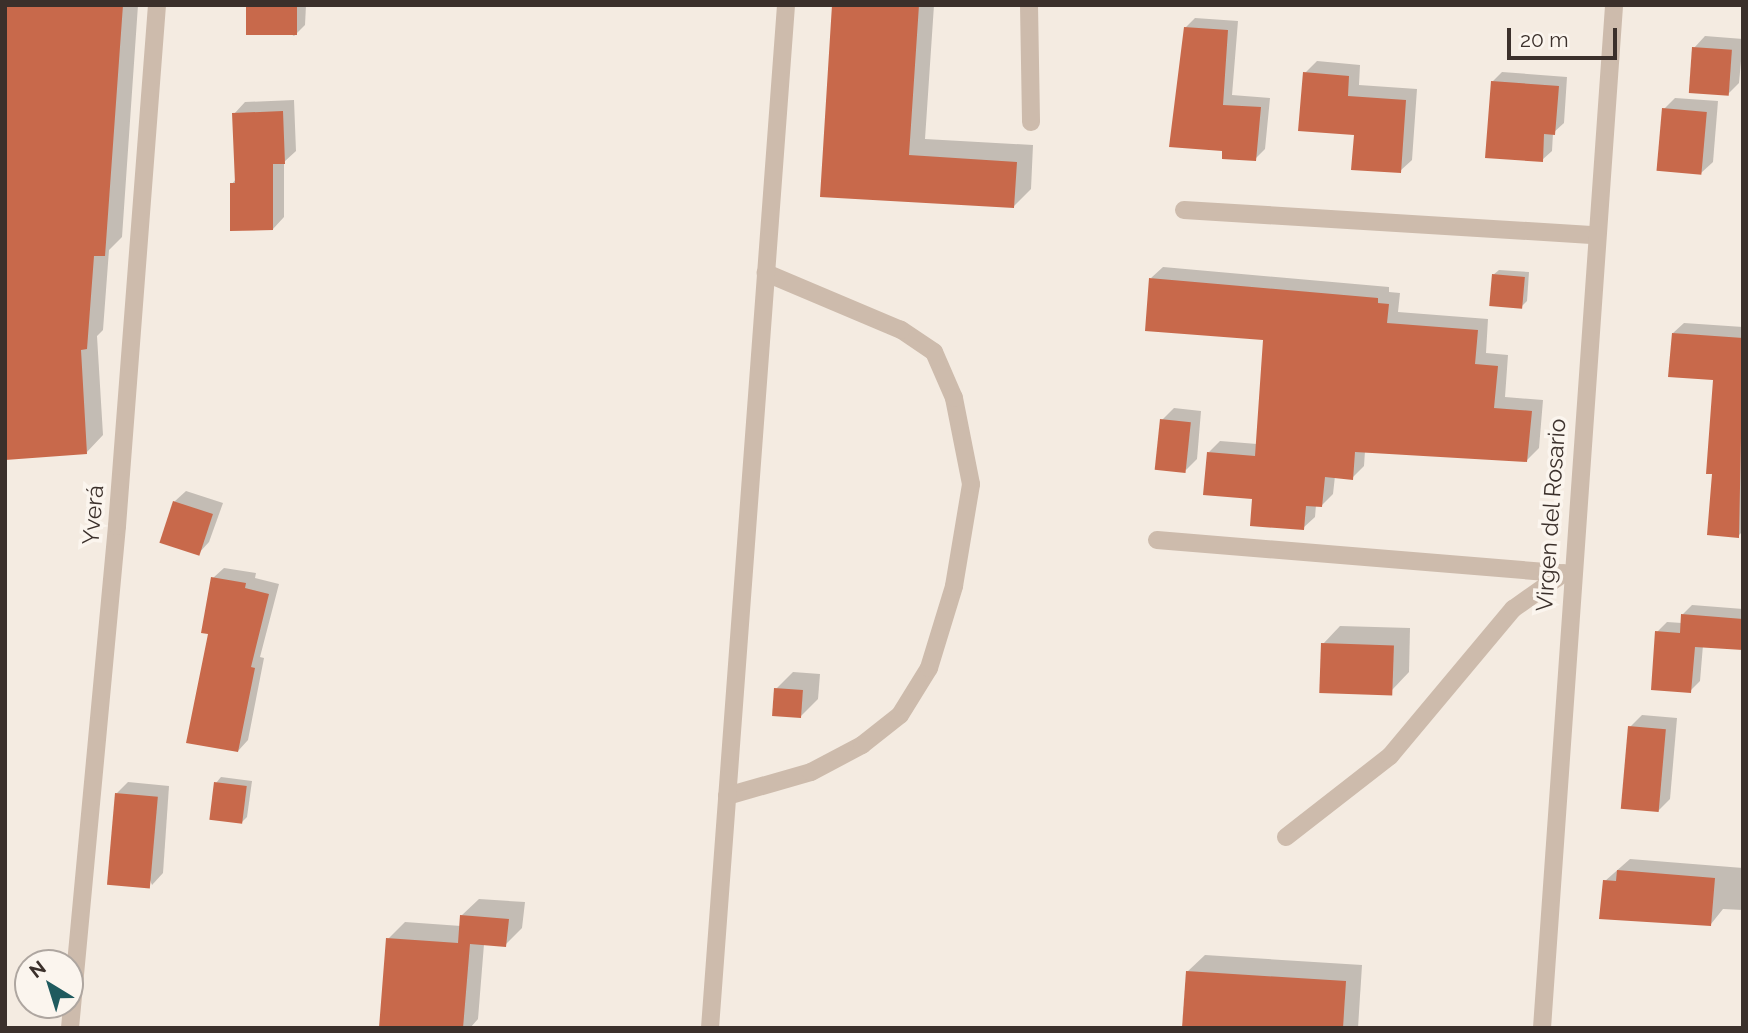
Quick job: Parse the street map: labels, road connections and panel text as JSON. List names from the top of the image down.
{
  "streets": {
    "street": ["Yverá", "Virgen del Rosario"]
  },
  "scale_bar": "20 m",
  "north": "top left"
}
